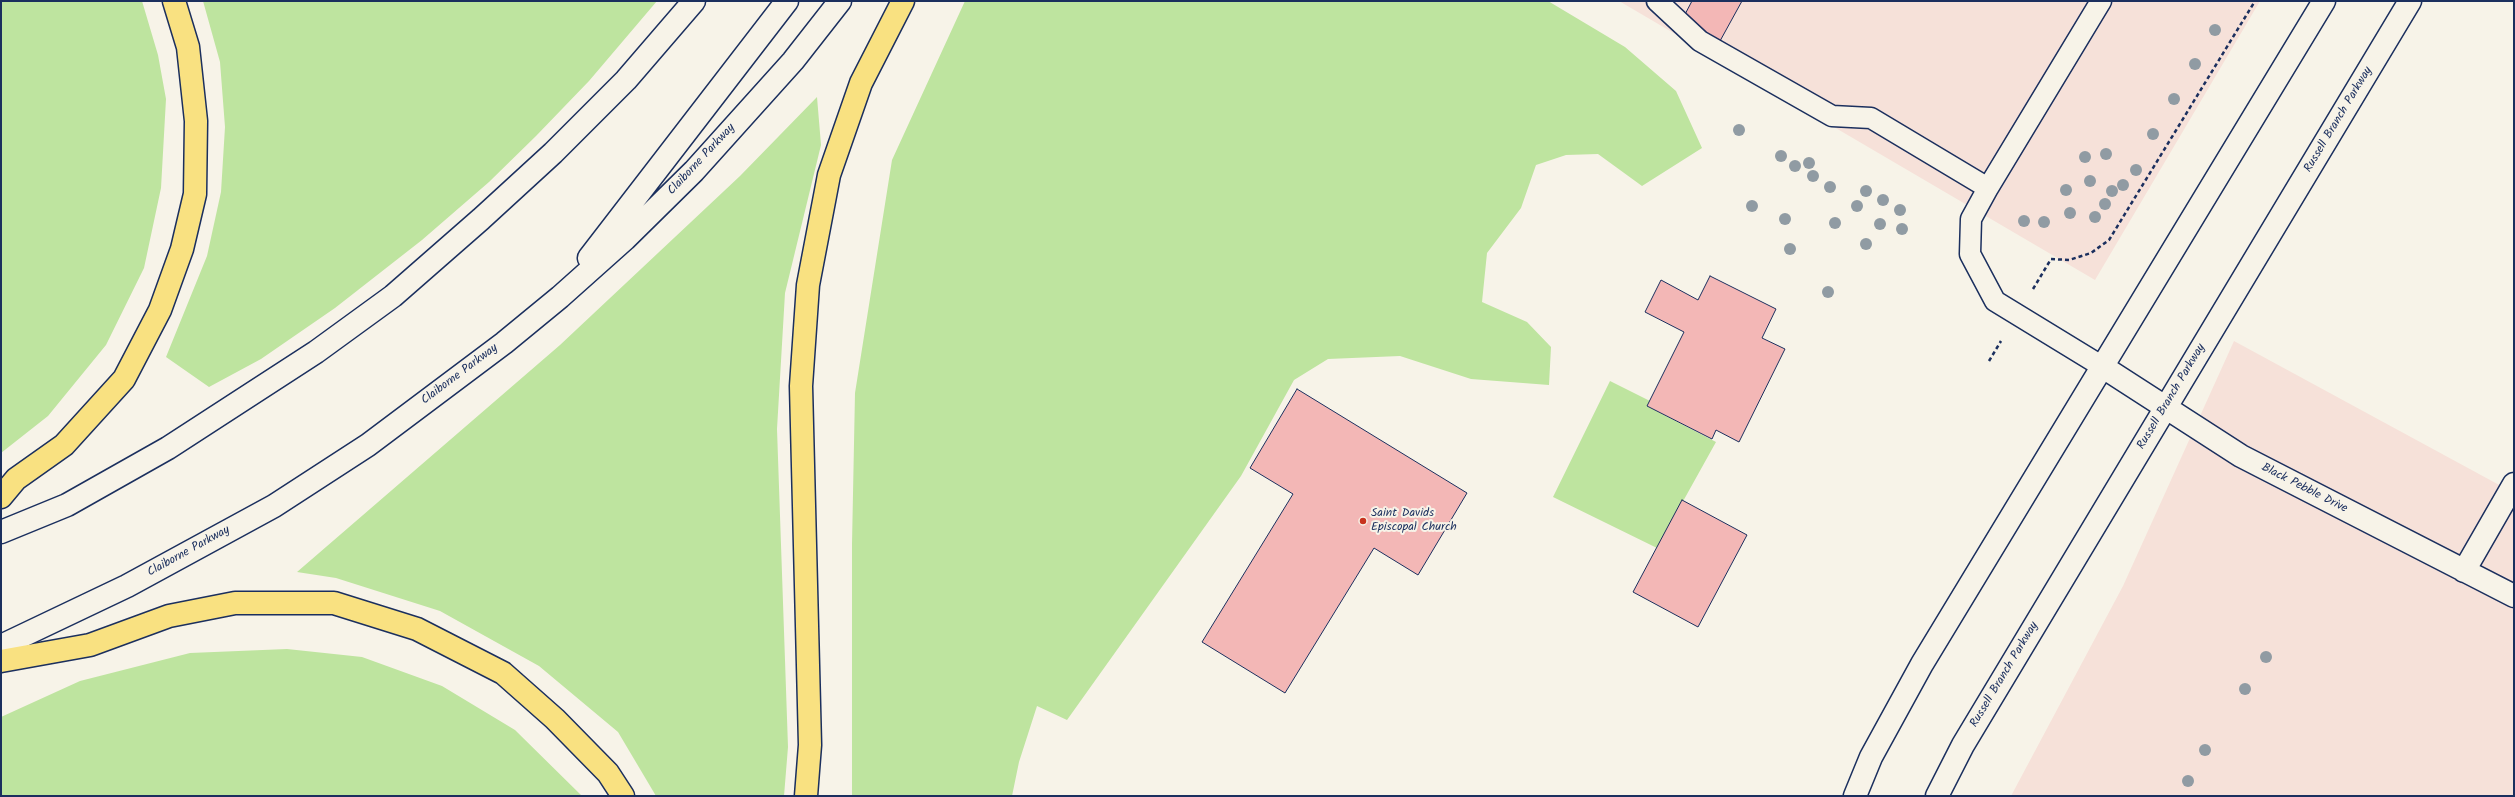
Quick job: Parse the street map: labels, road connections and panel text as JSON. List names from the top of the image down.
{
  "streets": {
    "street": ["Russell Branch Parkway", "Claiborne Parkway", "Black Pebble Drive"]
  },
  "crossings": [
    ["Russell Branch Parkway", "Black Pebble Drive"]
  ],
  "places": ["Saint Davids Episcopal Church"]
}
